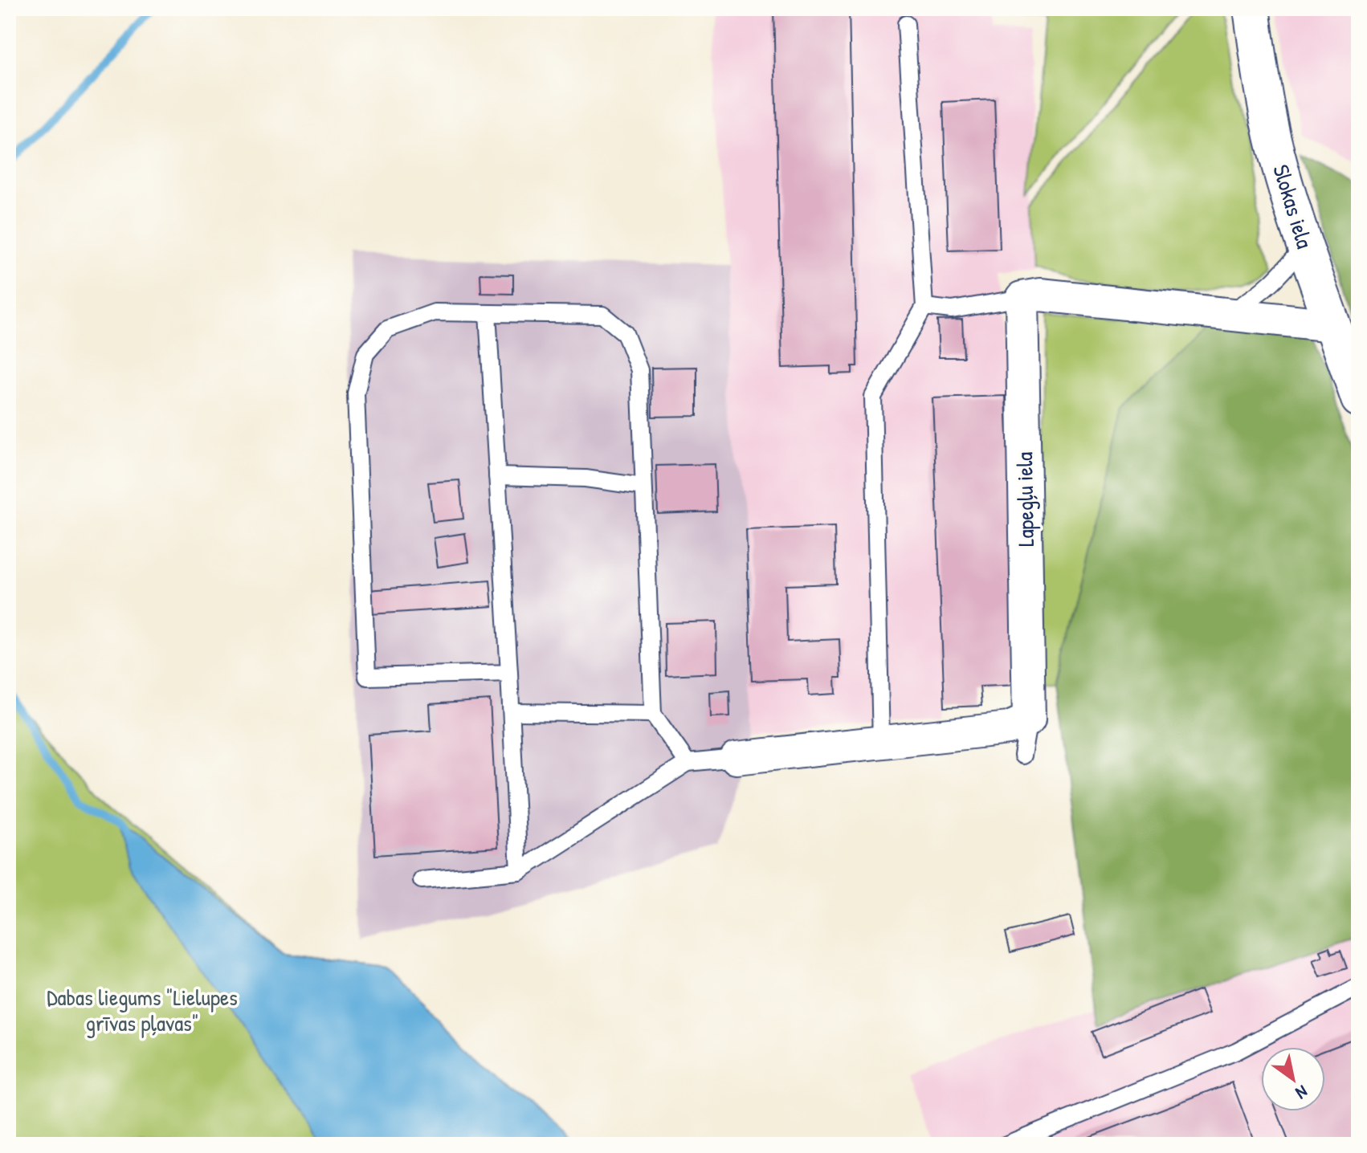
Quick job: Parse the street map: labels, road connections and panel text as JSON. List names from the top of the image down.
{
  "streets": {
    "main road": ["Slokas iela"],
    "street": ["Lapegļu iela"]
  },
  "parks": ["Dabas liegums \"Lielupes grīvas pļavas\""],
  "north": "bottom right"
}
